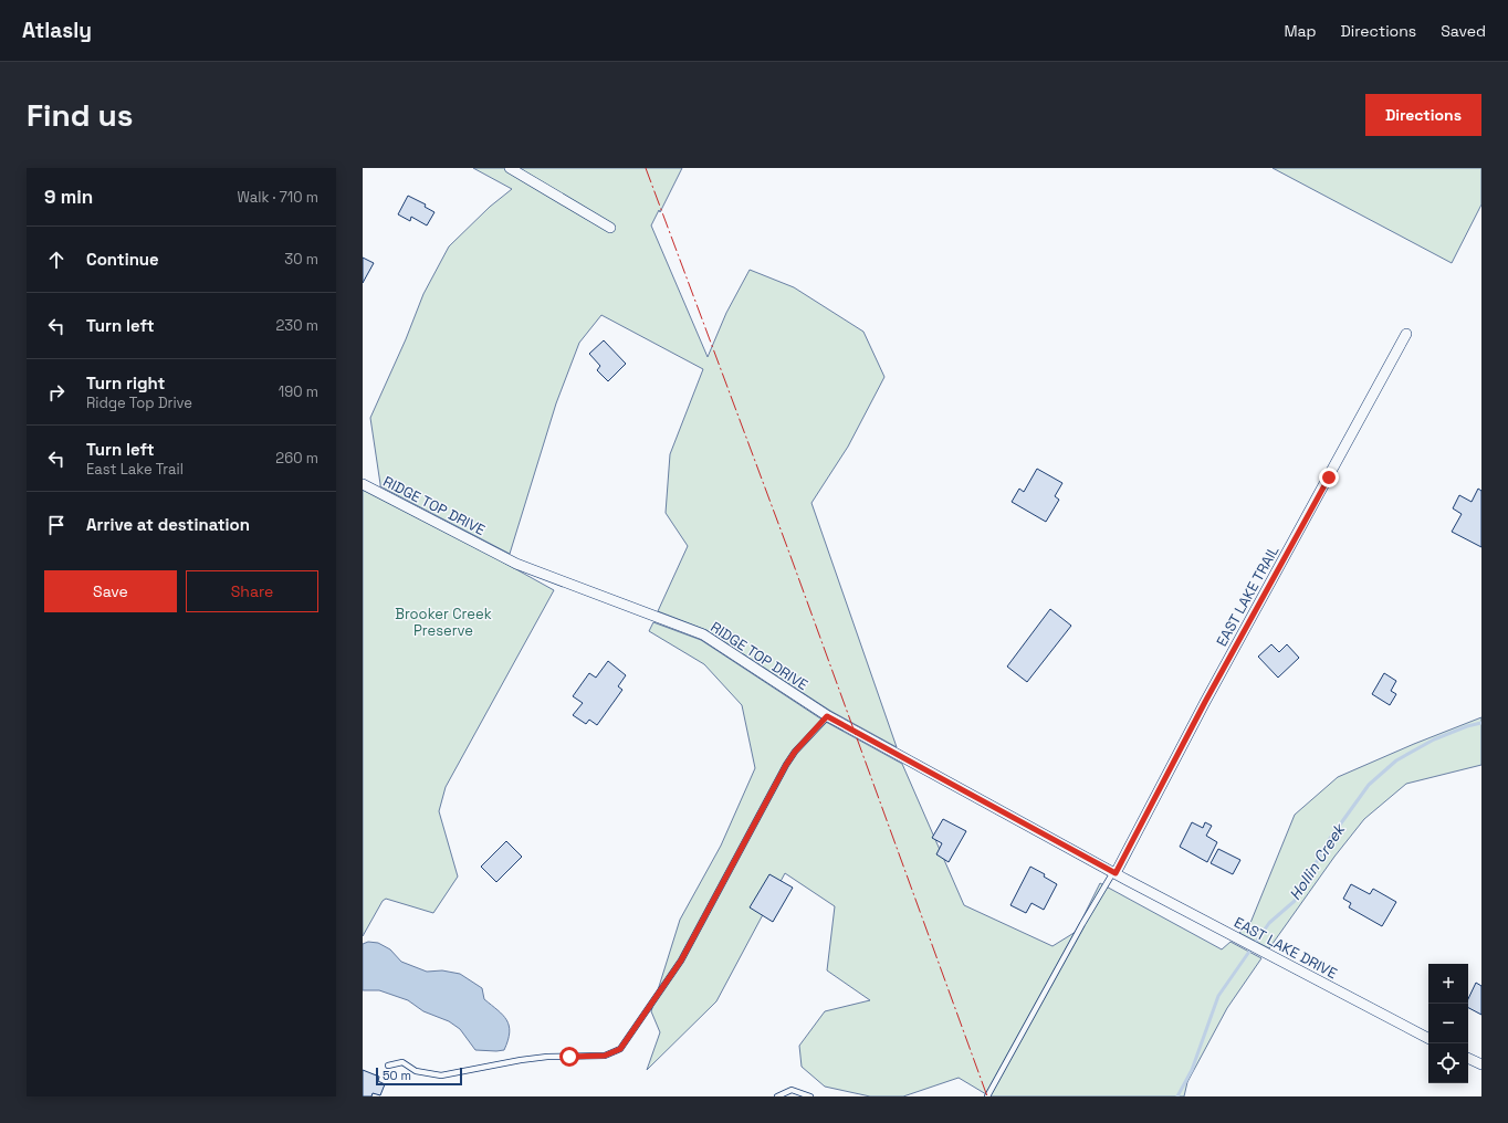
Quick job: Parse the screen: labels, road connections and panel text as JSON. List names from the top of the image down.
{
  "streets": {
    "street": ["RIDGE TOP DRIVE", "EAST LAKE TRAIL", "EAST LAKE DRIVE"]
  },
  "crossings": [
    ["RIDGE TOP DRIVE", "EAST LAKE TRAIL"],
    ["RIDGE TOP DRIVE", "EAST LAKE DRIVE"]
  ],
  "water": ["Hollin Creek"],
  "parks": ["Brooker Creek Preserve"],
  "scale_bar": "50 m",
  "page": {
    "header": "Atlasly",
    "nav": ["Map", "Directions", "Saved"],
    "buttons": [
      "Directions",
      ["Save", "Share"]
    ],
    "title": "Find us",
    "heading": ["9 min", "Walk · 710 m"],
    "list": [
      ["Continue", "30 m"],
      ["Turn left", "230 m"],
      ["Turn right", "Ridge Top Drive", "190 m"],
      ["Turn left", "East Lake Trail", "260 m"],
      "Arrive at destination"
    ],
    "map_buttons": ["+", "−"],
    "scale": "50 m"
  }
}
